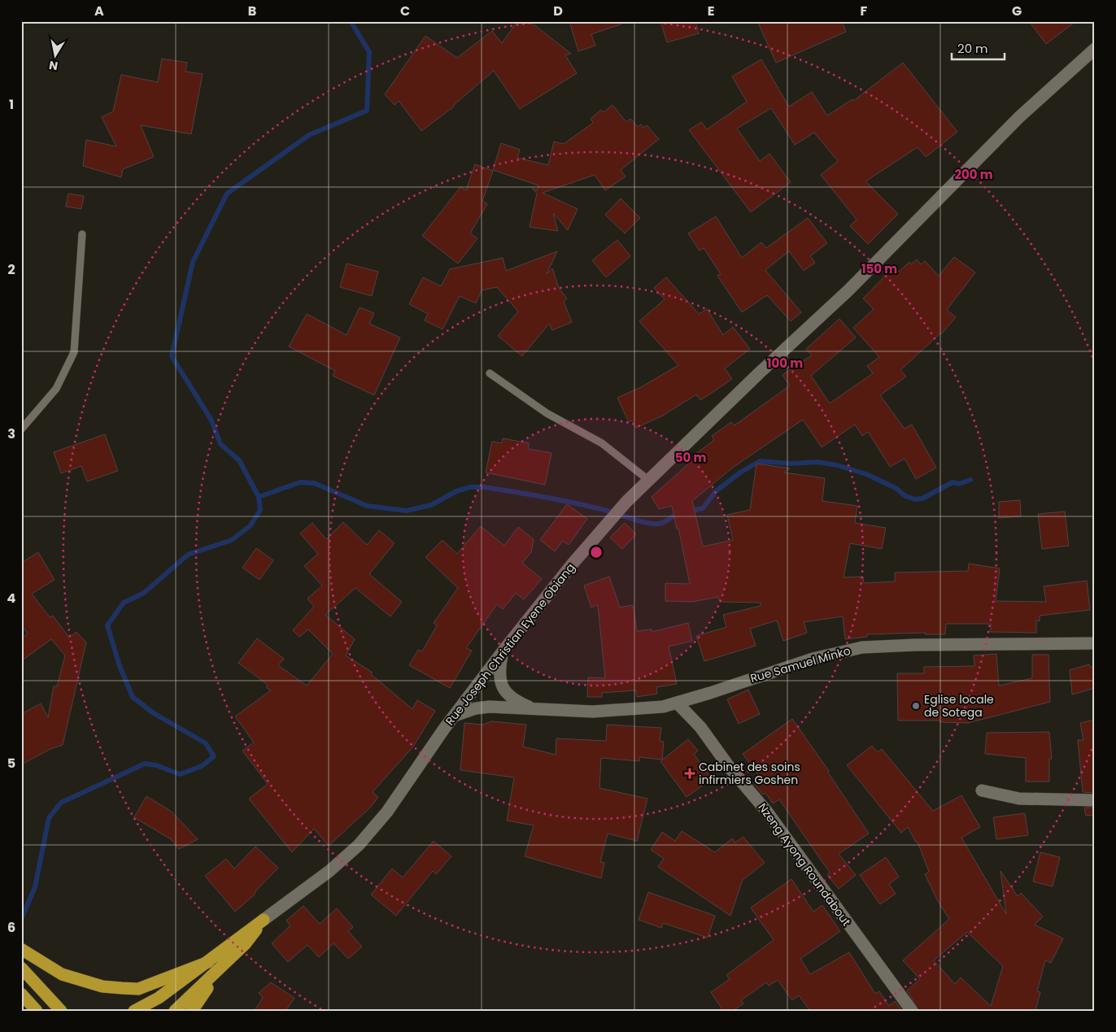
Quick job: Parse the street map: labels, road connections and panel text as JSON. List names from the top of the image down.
{
  "streets": {
    "street": ["Rue Joseph Christian Eyene Obiang", "Rue Samuel Minko", "Nzeng Ayong Roundabout"]
  },
  "crossings": [
    ["Rue Joseph Christian Eyene Obiang", "Rue Samuel Minko"],
    ["Rue Samuel Minko", "Nzeng Ayong Roundabout"]
  ],
  "places": {
    "other": ["Eglise locale de Sotega"],
    "health": ["Cabinet des soins infirmiers Goshen"]
  },
  "scale_bar": "20 m",
  "north": "bottom",
  "grid": {
    "columns": [
      "A",
      "B",
      "C",
      "D",
      "E",
      "F",
      "G"
    ],
    "rows": [
      "1",
      "2",
      "3",
      "4",
      "5",
      "6"
    ]
  },
  "rings": [
    "200 m",
    "150 m",
    "100 m",
    "50 m"
  ]
}
